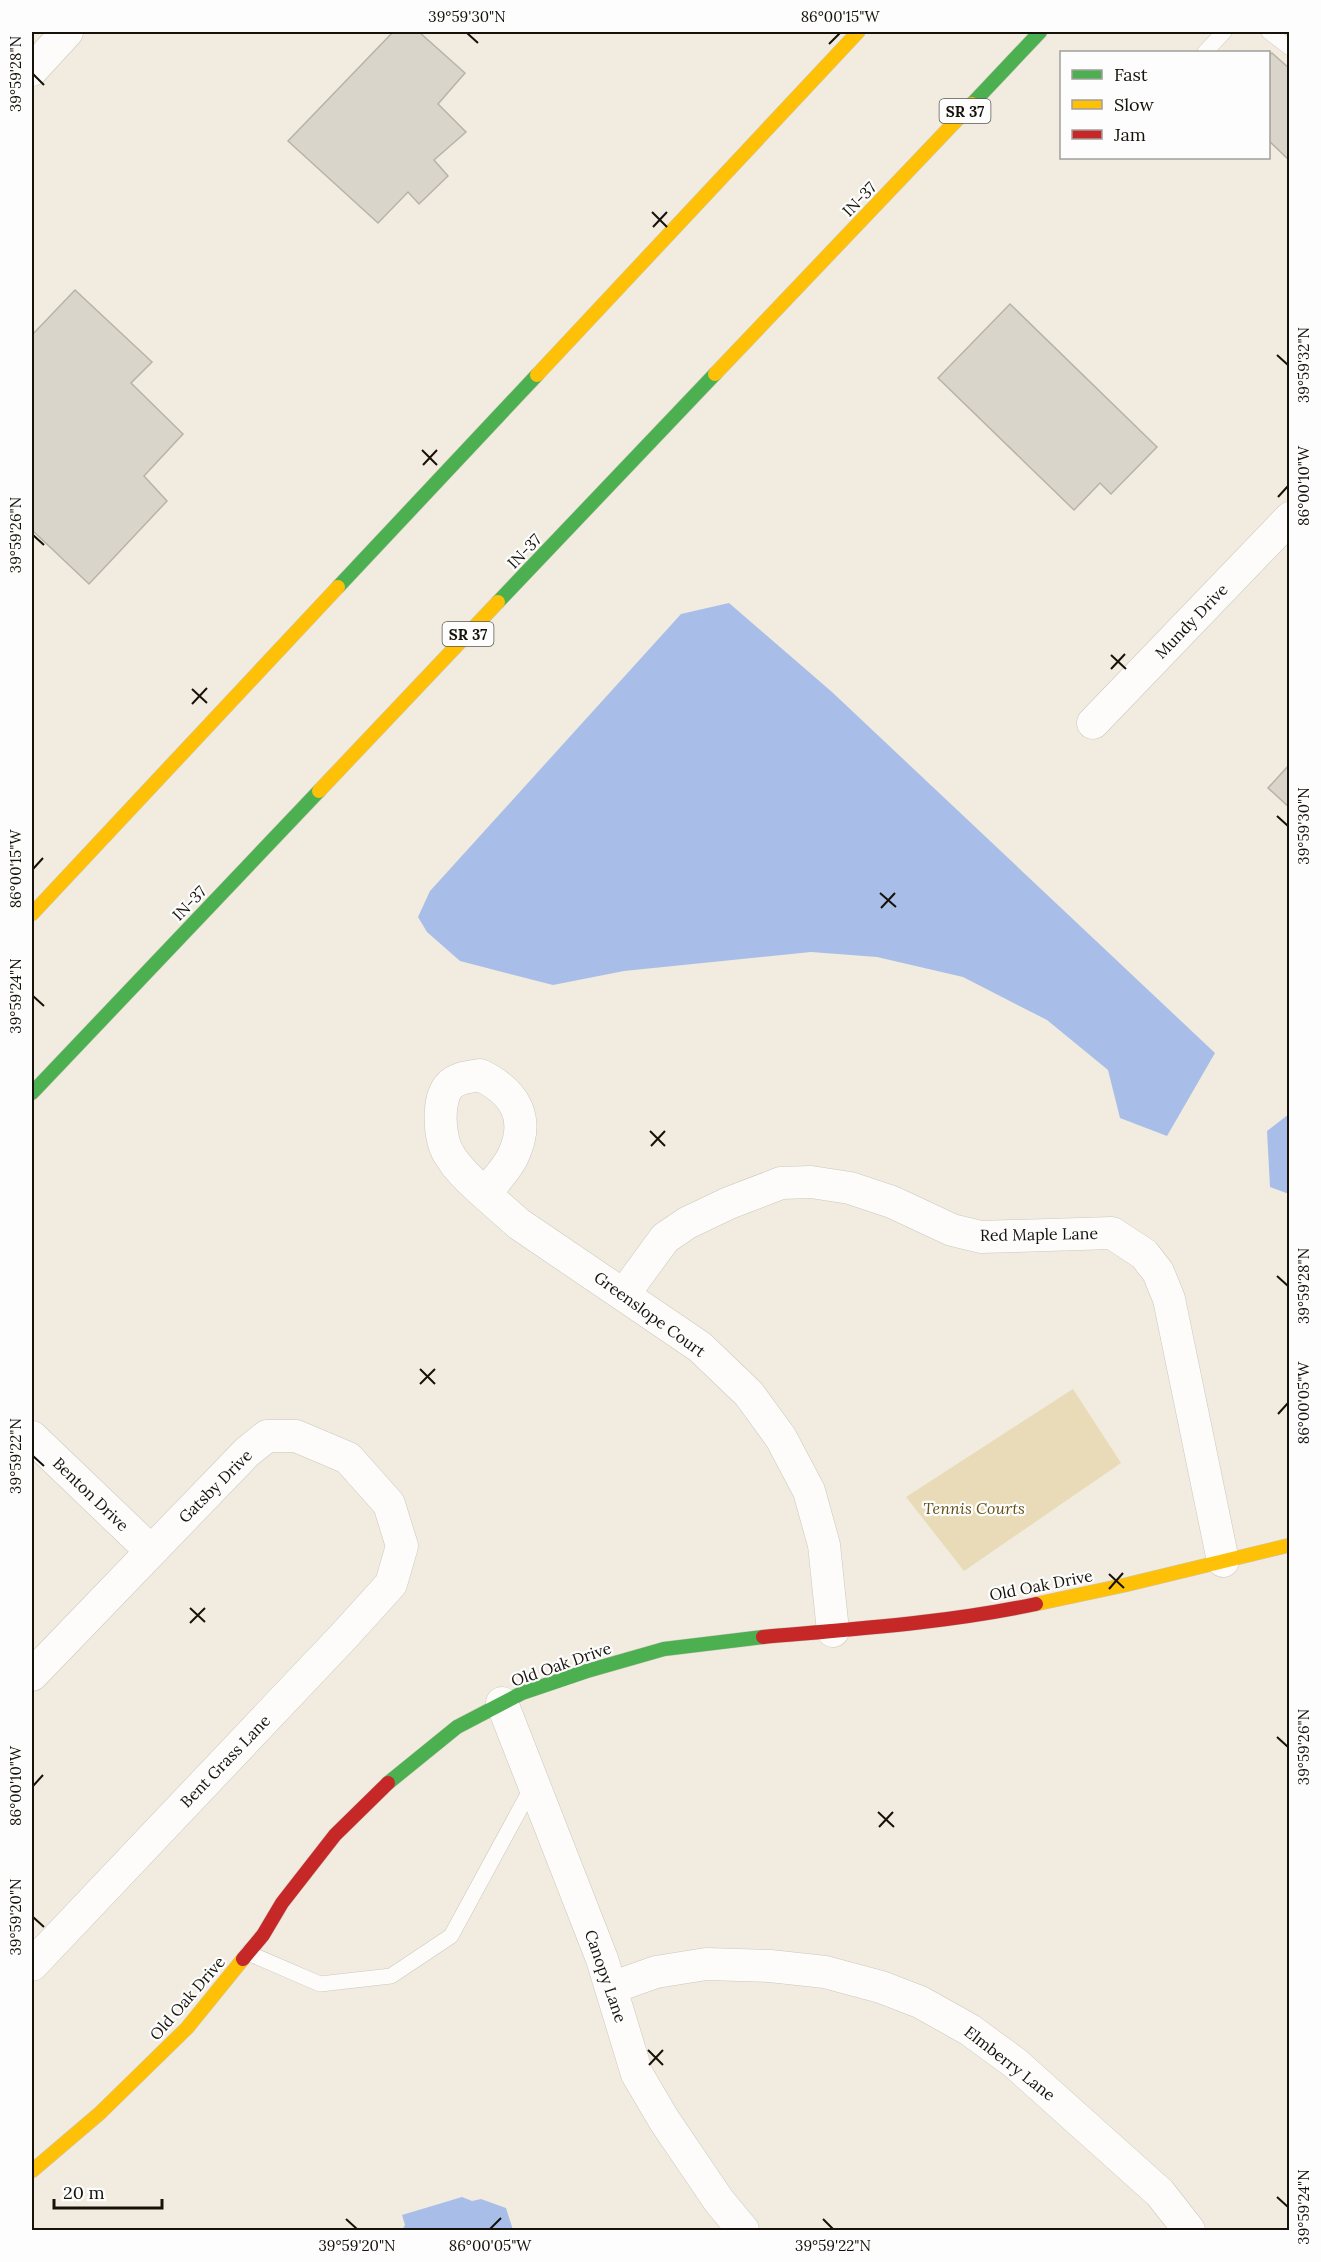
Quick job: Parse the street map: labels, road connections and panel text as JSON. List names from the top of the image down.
{
  "streets": {
    "main road": ["SR 37", "IN-37", "Old Oak Drive"],
    "street": [
      "Mundy Drive",
      "Red Maple Lane",
      "Greenslope Court",
      "Gatsby Drive",
      "Benton Drive",
      "Bent Grass Lane",
      "Canopy Lane",
      "Elmberry Lane"
    ]
  },
  "crossings": [
    ["Red Maple Lane", "Greenslope Court"],
    ["Red Maple Lane", "Old Oak Drive"],
    ["Greenslope Court", "Old Oak Drive"],
    ["Gatsby Drive", "Benton Drive"],
    ["Gatsby Drive", "Bent Grass Lane"],
    ["Old Oak Drive", "Canopy Lane"],
    ["Canopy Lane", "Elmberry Lane"]
  ],
  "parks": ["Tennis Courts"],
  "legend": ["Fast", "Slow", "Jam"],
  "scale_bar": "20 m",
  "coordinates": [
    "39°59'30\"N",
    "86°00'15\"W",
    "39°59'28\"N",
    "39°59'32\"N",
    "86°00'10\"W",
    "39°59'26\"N",
    "39°59'24\"N",
    "86°00'05\"W",
    "39°59'22\"N",
    "39°59'20\"N"
  ]
}
